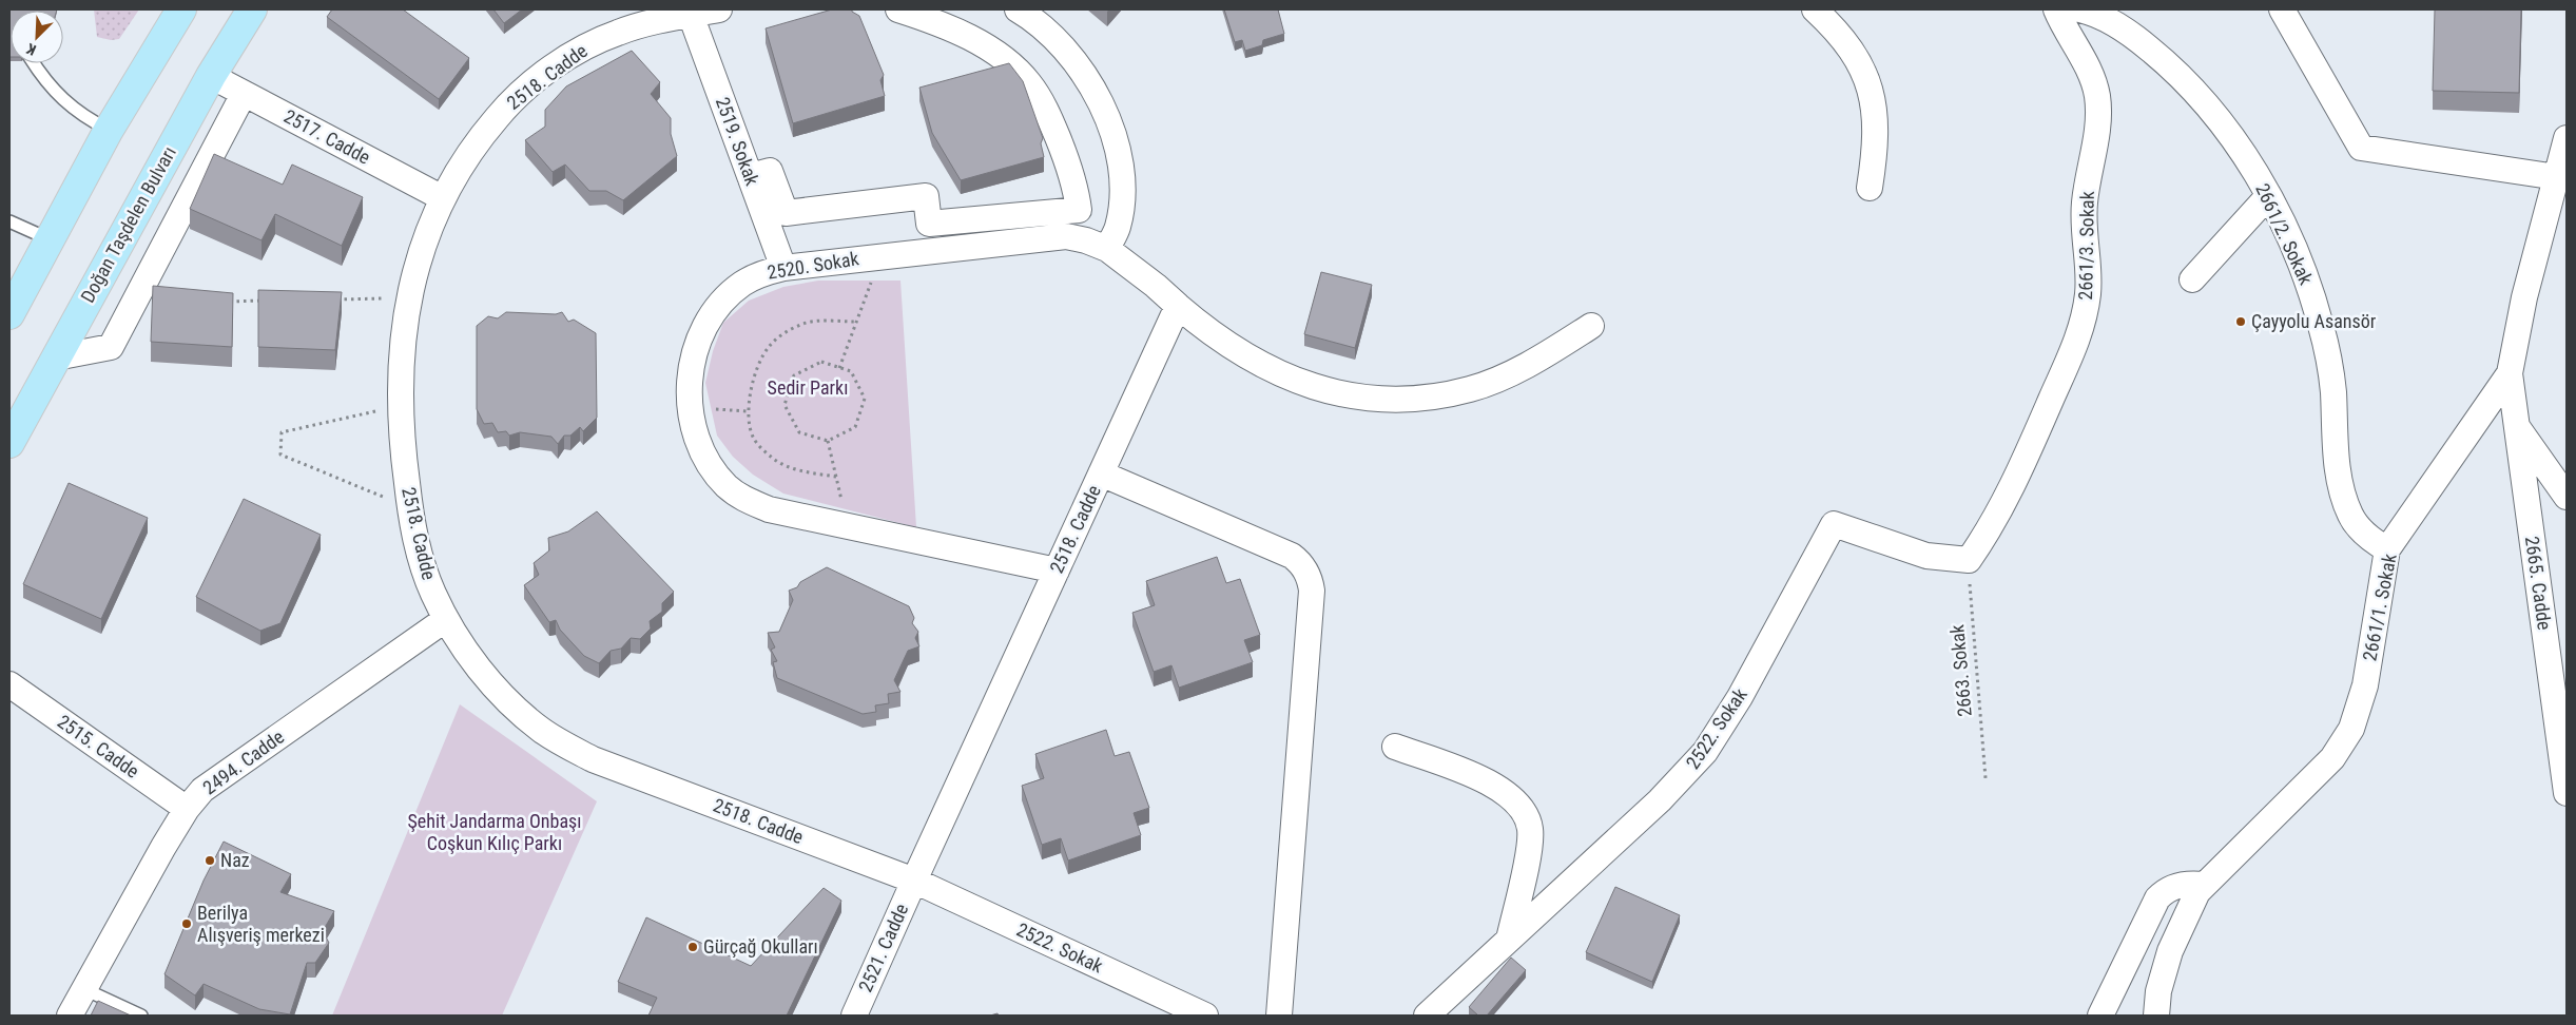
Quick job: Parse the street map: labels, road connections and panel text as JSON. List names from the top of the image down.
{
  "streets": {
    "main road": ["Doğan Taşdelen Bulvarı"],
    "street": [
      "2518. Cadde",
      "2517. Cadde",
      "2519. Sokak",
      "2661/2. Sokak",
      "2661/3. Sokak",
      "2520. Sokak",
      "2665. Cadde",
      "2661/1. Sokak",
      "2522. Sokak",
      "2515. Cadde",
      "2494. Cadde",
      "2521. Cadde"
    ],
    "path": ["2663. Sokak"]
  },
  "crossings": [
    ["2518. Cadde", "2517. Cadde"],
    ["2518. Cadde", "2519. Sokak"],
    ["2518. Cadde", "2520. Sokak"],
    ["2518. Cadde", "2522. Sokak"],
    ["2518. Cadde", "2494. Cadde"],
    ["2518. Cadde", "2521. Cadde"],
    ["2517. Cadde", "Doğan Taşdelen Bulvarı"],
    ["2519. Sokak", "2520. Sokak"],
    ["2661/2. Sokak", "2661/1. Sokak"],
    ["2661/3. Sokak", "2663. Sokak"],
    ["2661/3. Sokak", "2522. Sokak"],
    ["2665. Cadde", "2661/1. Sokak"],
    ["2663. Sokak", "2522. Sokak"],
    ["2522. Sokak", "2521. Cadde"],
    ["2515. Cadde", "2494. Cadde"]
  ],
  "parks": ["Sedir Parkı", "Şehit Jandarma Onbaşı Coşkun Kılıç Parkı"],
  "places": [
    "Çayyolu Asansör",
    "Naz",
    "Berilya Alışveriş merkezi",
    "Gürçağ Okulları"
  ],
  "north": "bottom left"
}
